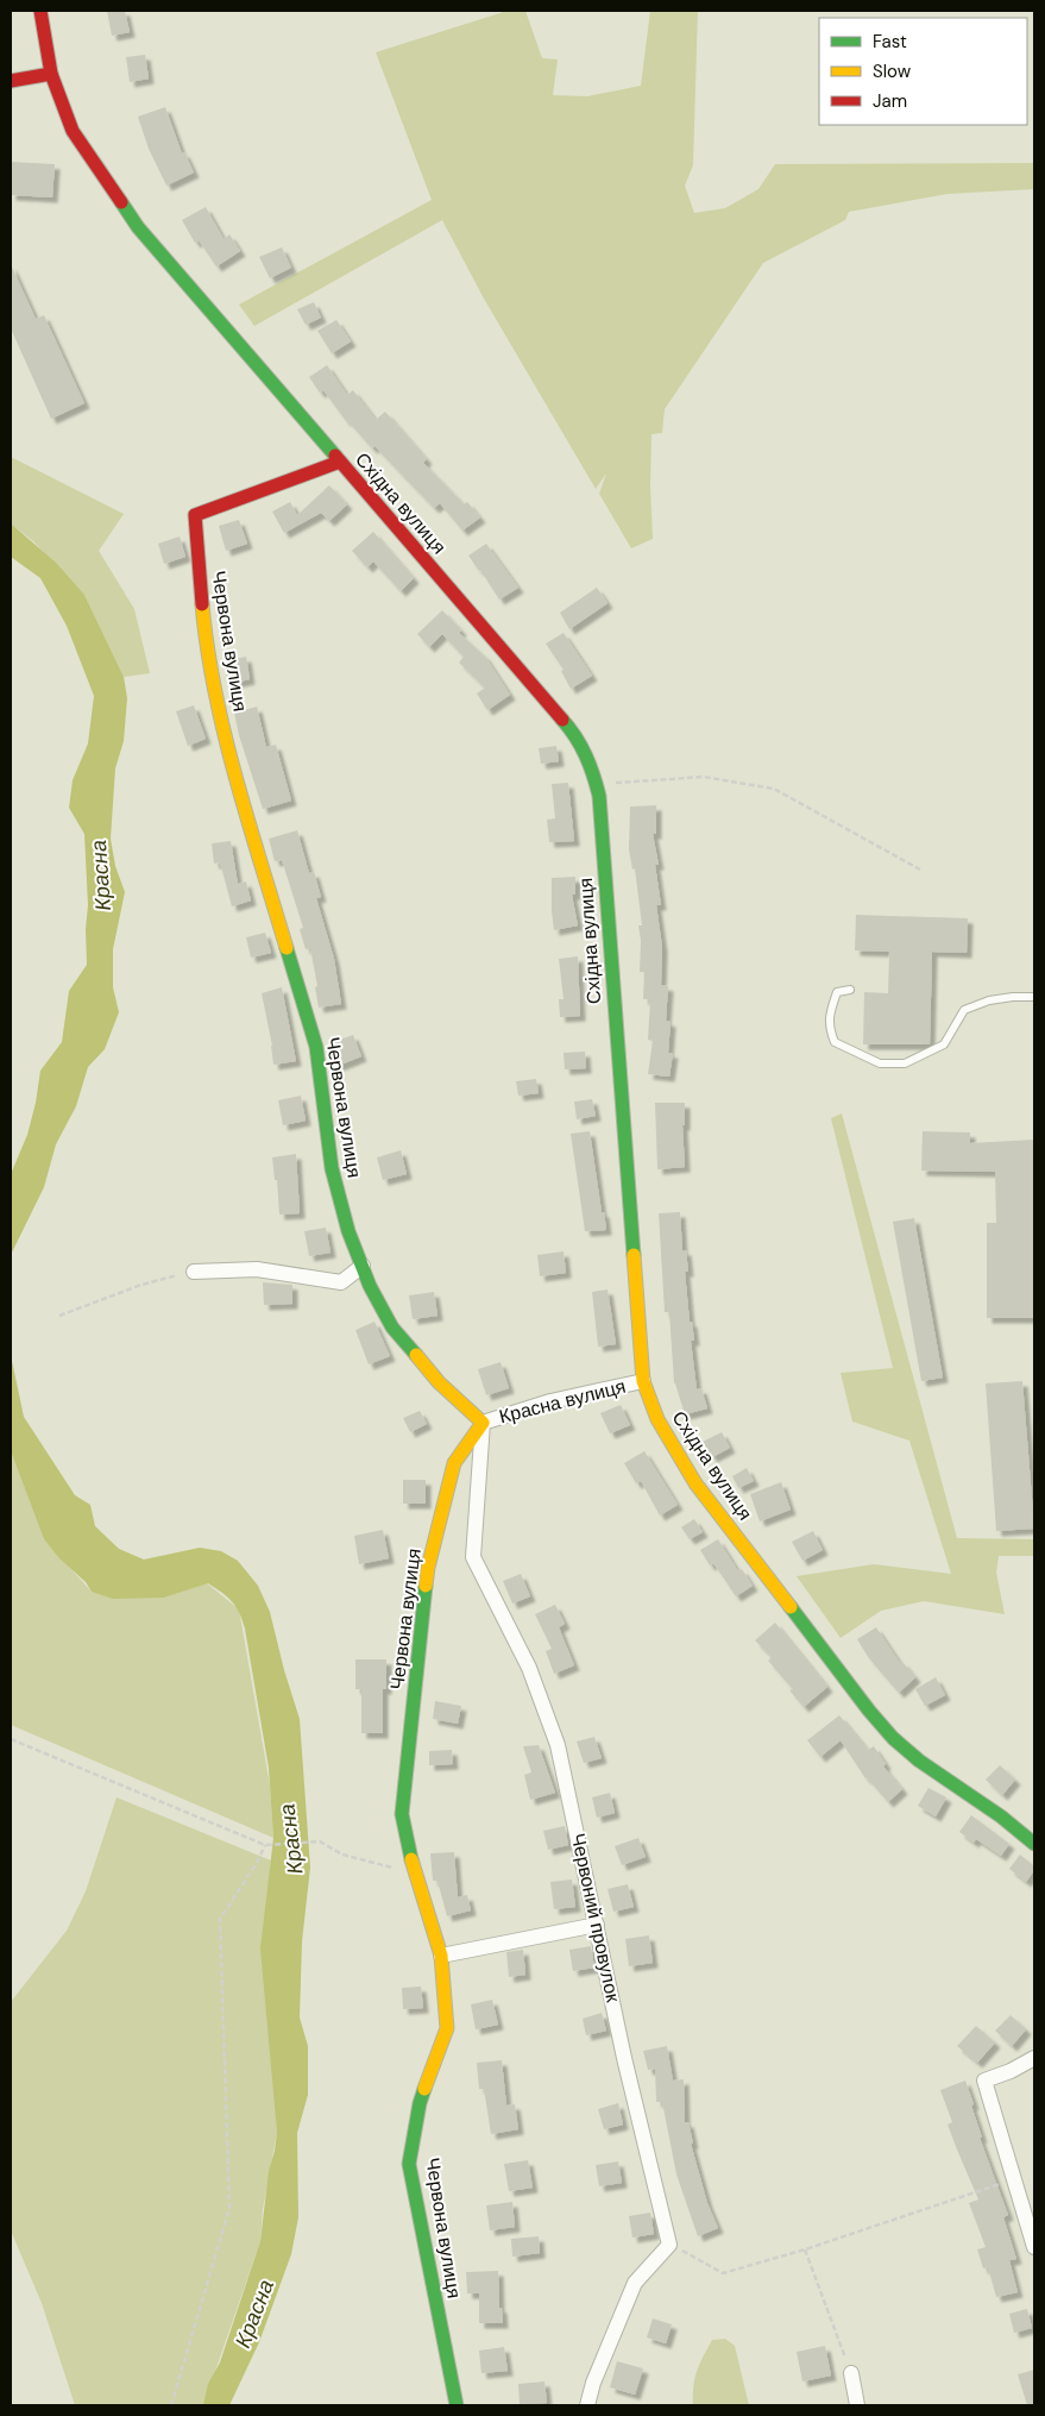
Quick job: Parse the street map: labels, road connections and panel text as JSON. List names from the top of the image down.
{
  "streets": {
    "main road": ["Східна вулиця", "Червона вулиця"],
    "street": ["Красна вулиця", "Червоний провулок"]
  },
  "crossings": [
    ["Східна вулиця", "Червона вулиця"],
    ["Східна вулиця", "Красна вулиця"],
    ["Червона вулиця", "Красна вулиця"],
    ["Червона вулиця", "Червоний провулок"],
    ["Красна вулиця", "Червоний провулок"]
  ],
  "water": ["Красна"],
  "legend": ["Fast", "Slow", "Jam"]
}
